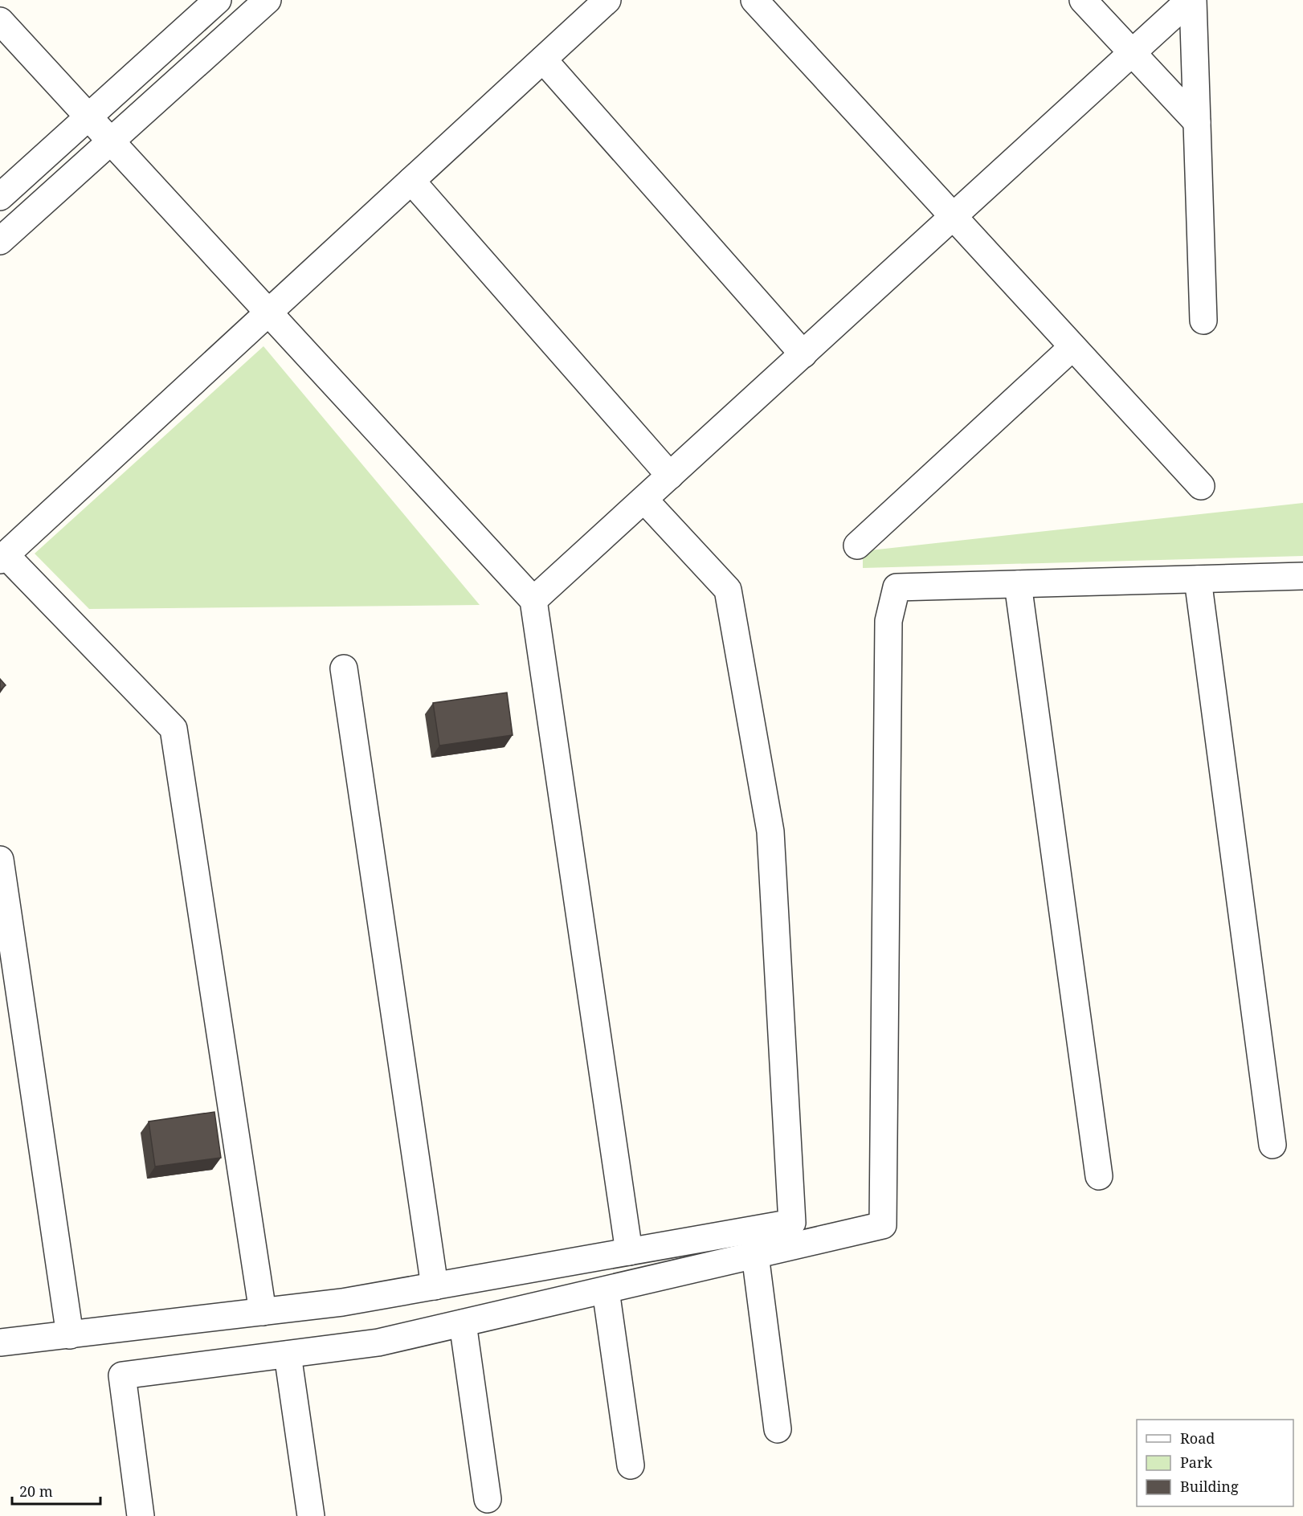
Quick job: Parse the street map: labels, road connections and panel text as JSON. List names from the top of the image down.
{
  "legend": ["Road", "Park", "Building"],
  "scale_bar": "20 m"
}
